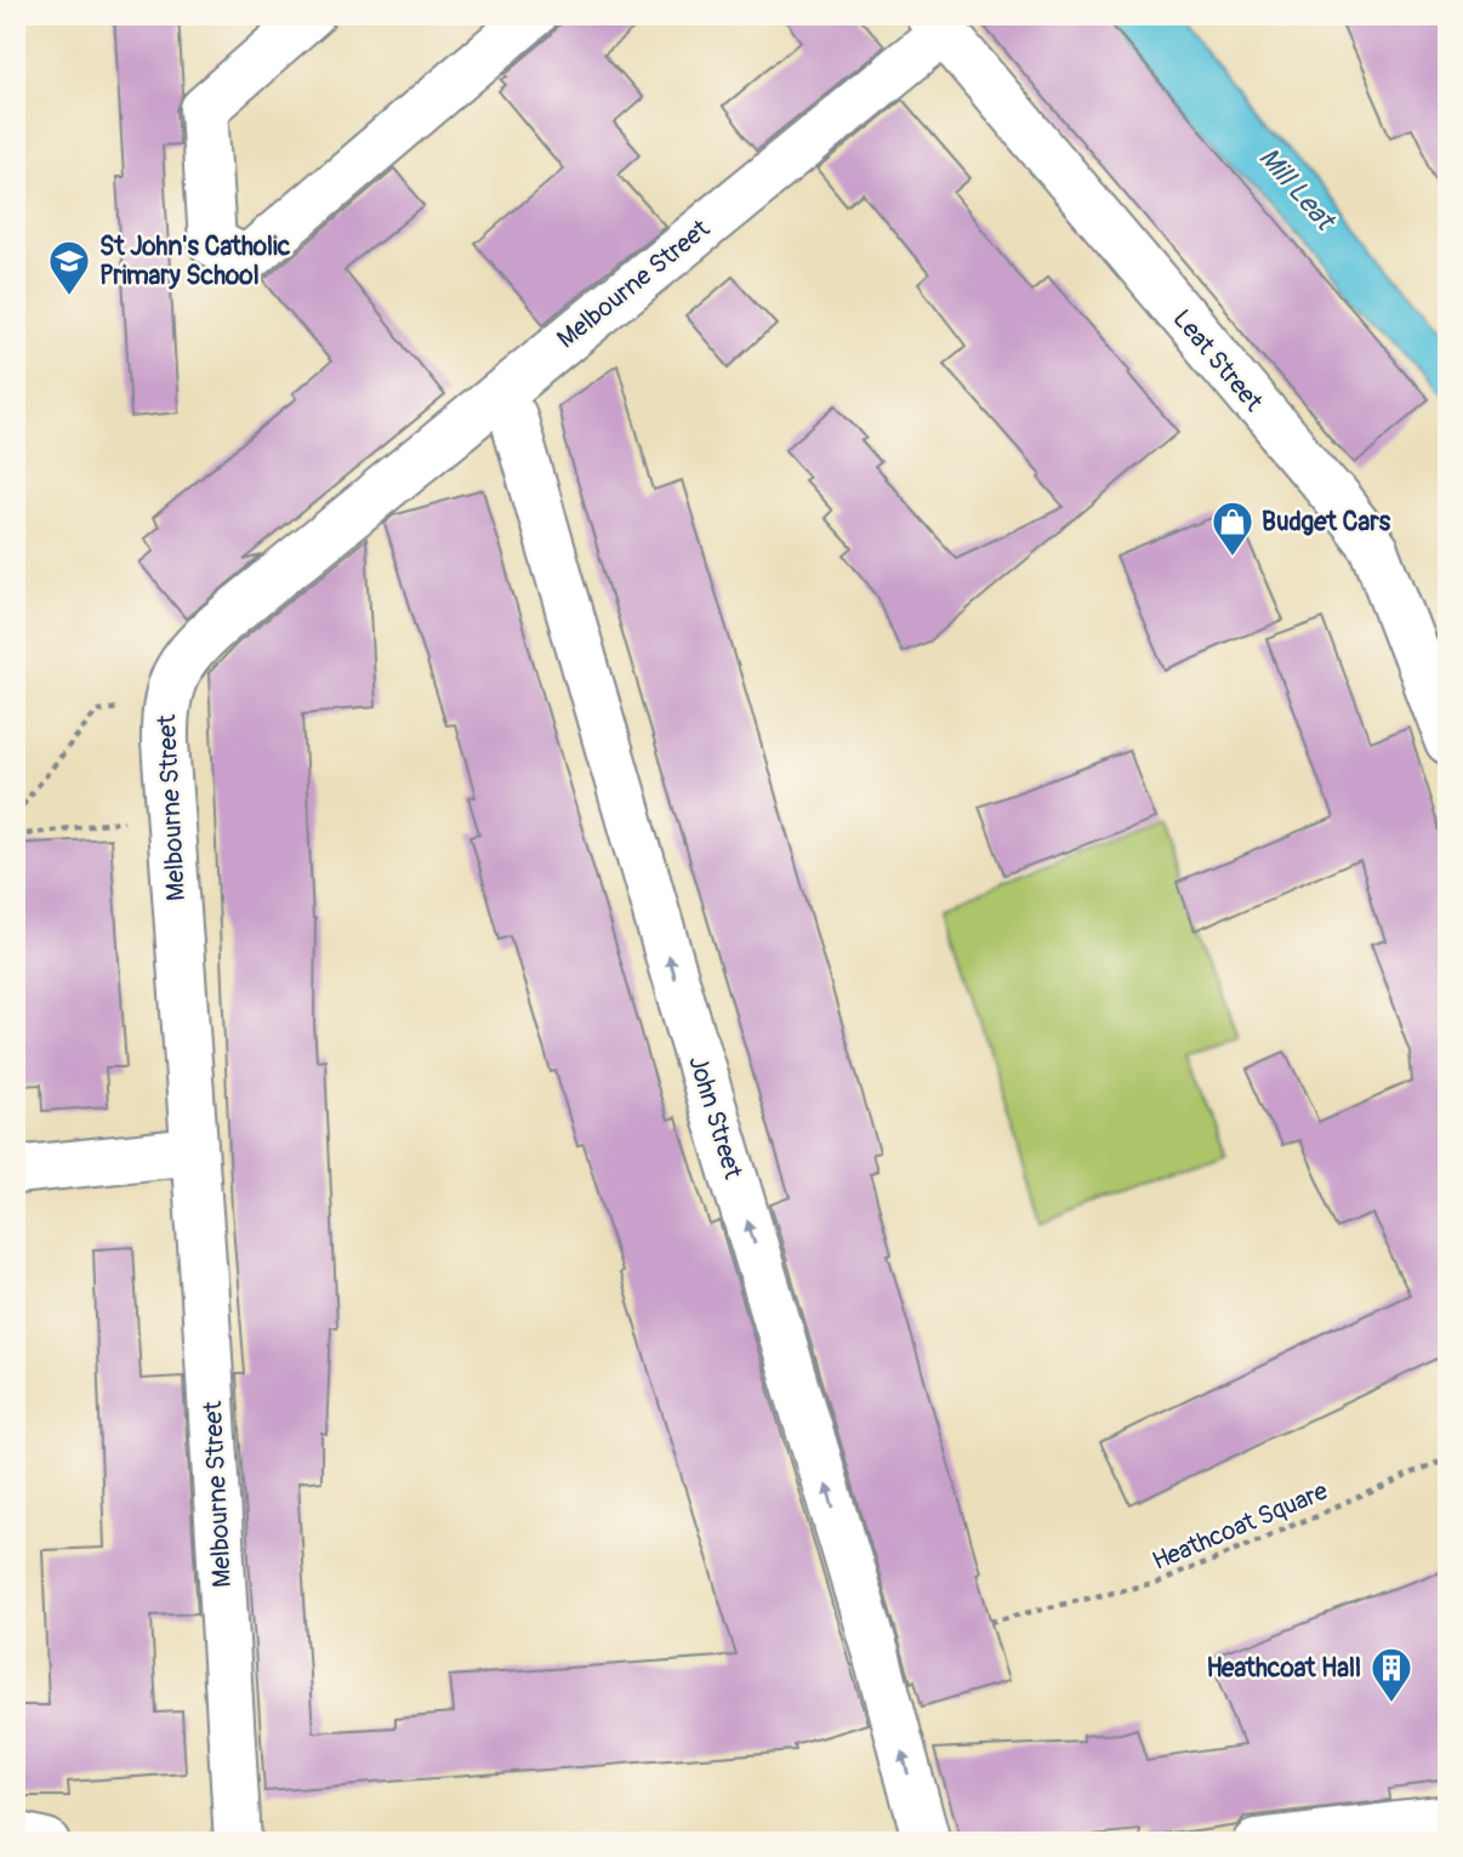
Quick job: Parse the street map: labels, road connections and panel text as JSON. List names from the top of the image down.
{
  "streets": {
    "street": ["Melbourne Street", "Leat Street", "John Street"],
    "path": ["Heathcoat Square"]
  },
  "crossings": [
    ["Melbourne Street", "Leat Street"],
    ["Melbourne Street", "John Street"]
  ],
  "one_way": ["John Street"],
  "water": ["Mill Leat"],
  "places": {
    "school or university": ["St John's Catholic Primary School"],
    "shop": ["Budget Cars"],
    "building": ["Heathcoat Hall"]
  }
}
